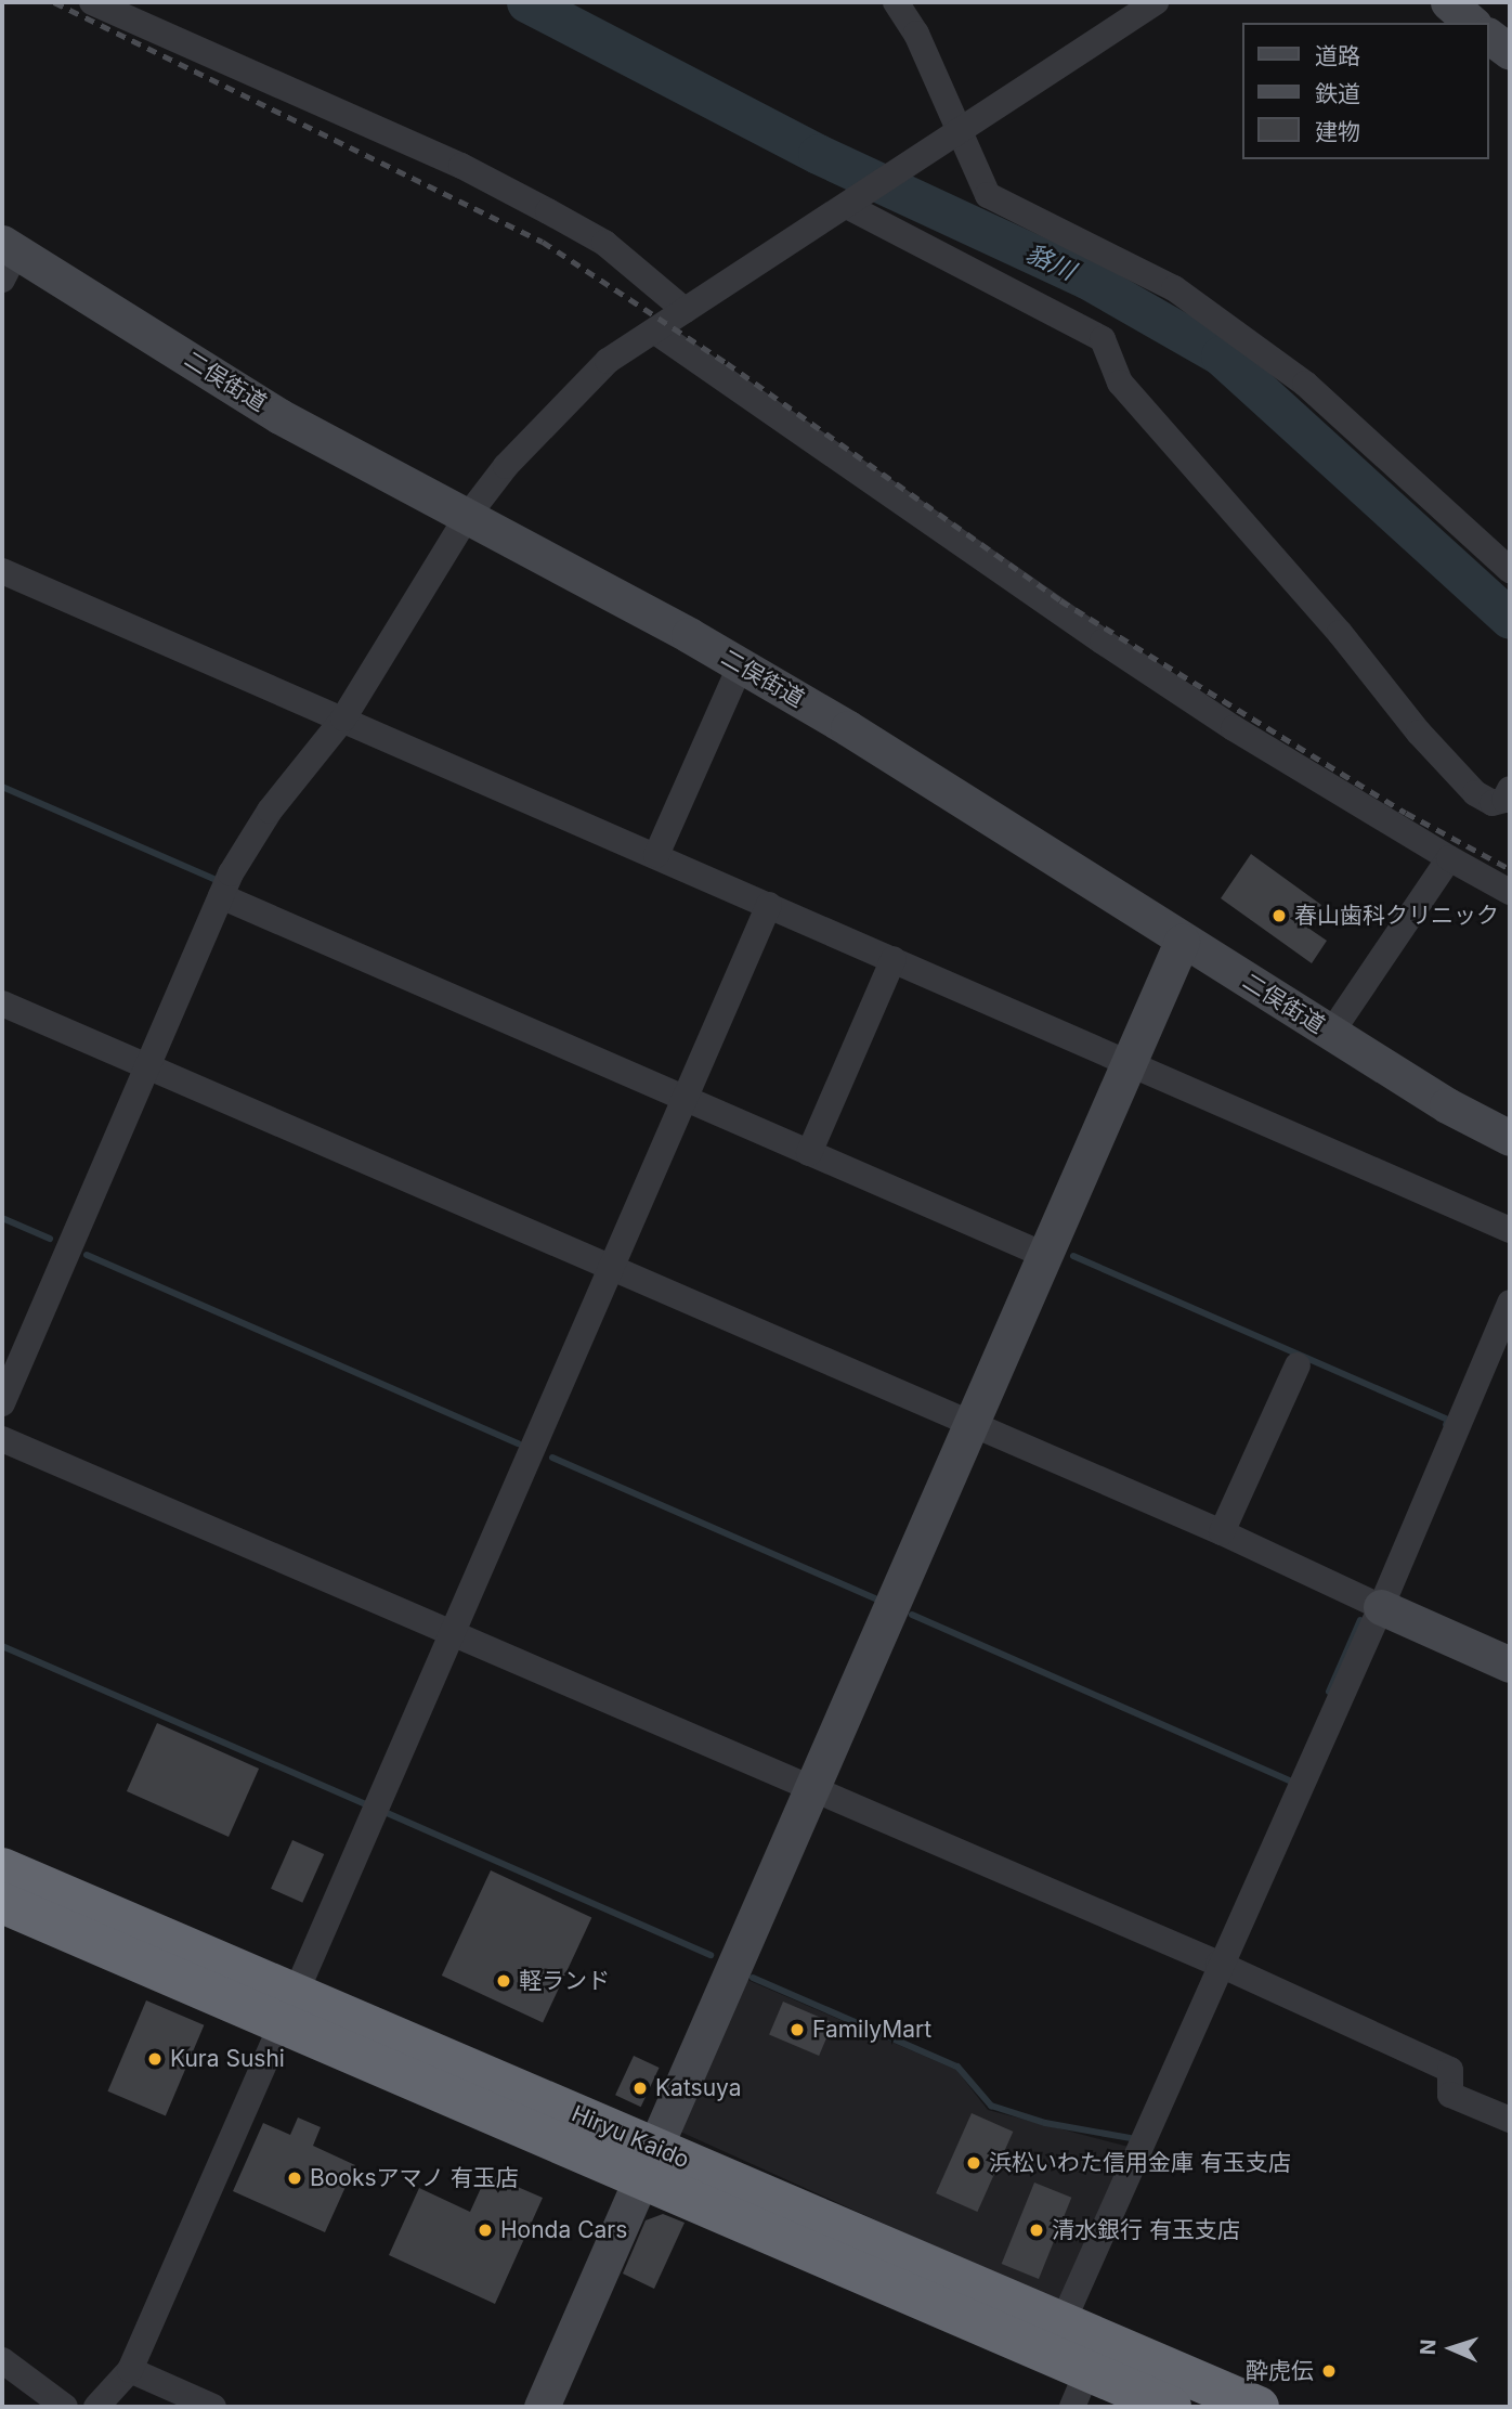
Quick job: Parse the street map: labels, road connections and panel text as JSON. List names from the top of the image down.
{
  "streets": {
    "highway": ["Hiryu Kaido"],
    "street": ["二俣街道"]
  },
  "water": ["貉川"],
  "places": [
    "春山歯科クリニック",
    "軽ランド",
    "FamilyMart",
    "Kura Sushi",
    "Katsuya",
    "浜松いわた信用金庫 有玉支店",
    "Booksアマノ 有玉店",
    "Honda Cars",
    "清水銀行 有玉支店",
    "酔虎伝"
  ],
  "legend": ["道路", "鉄道", "建物"],
  "north": "left"
}
